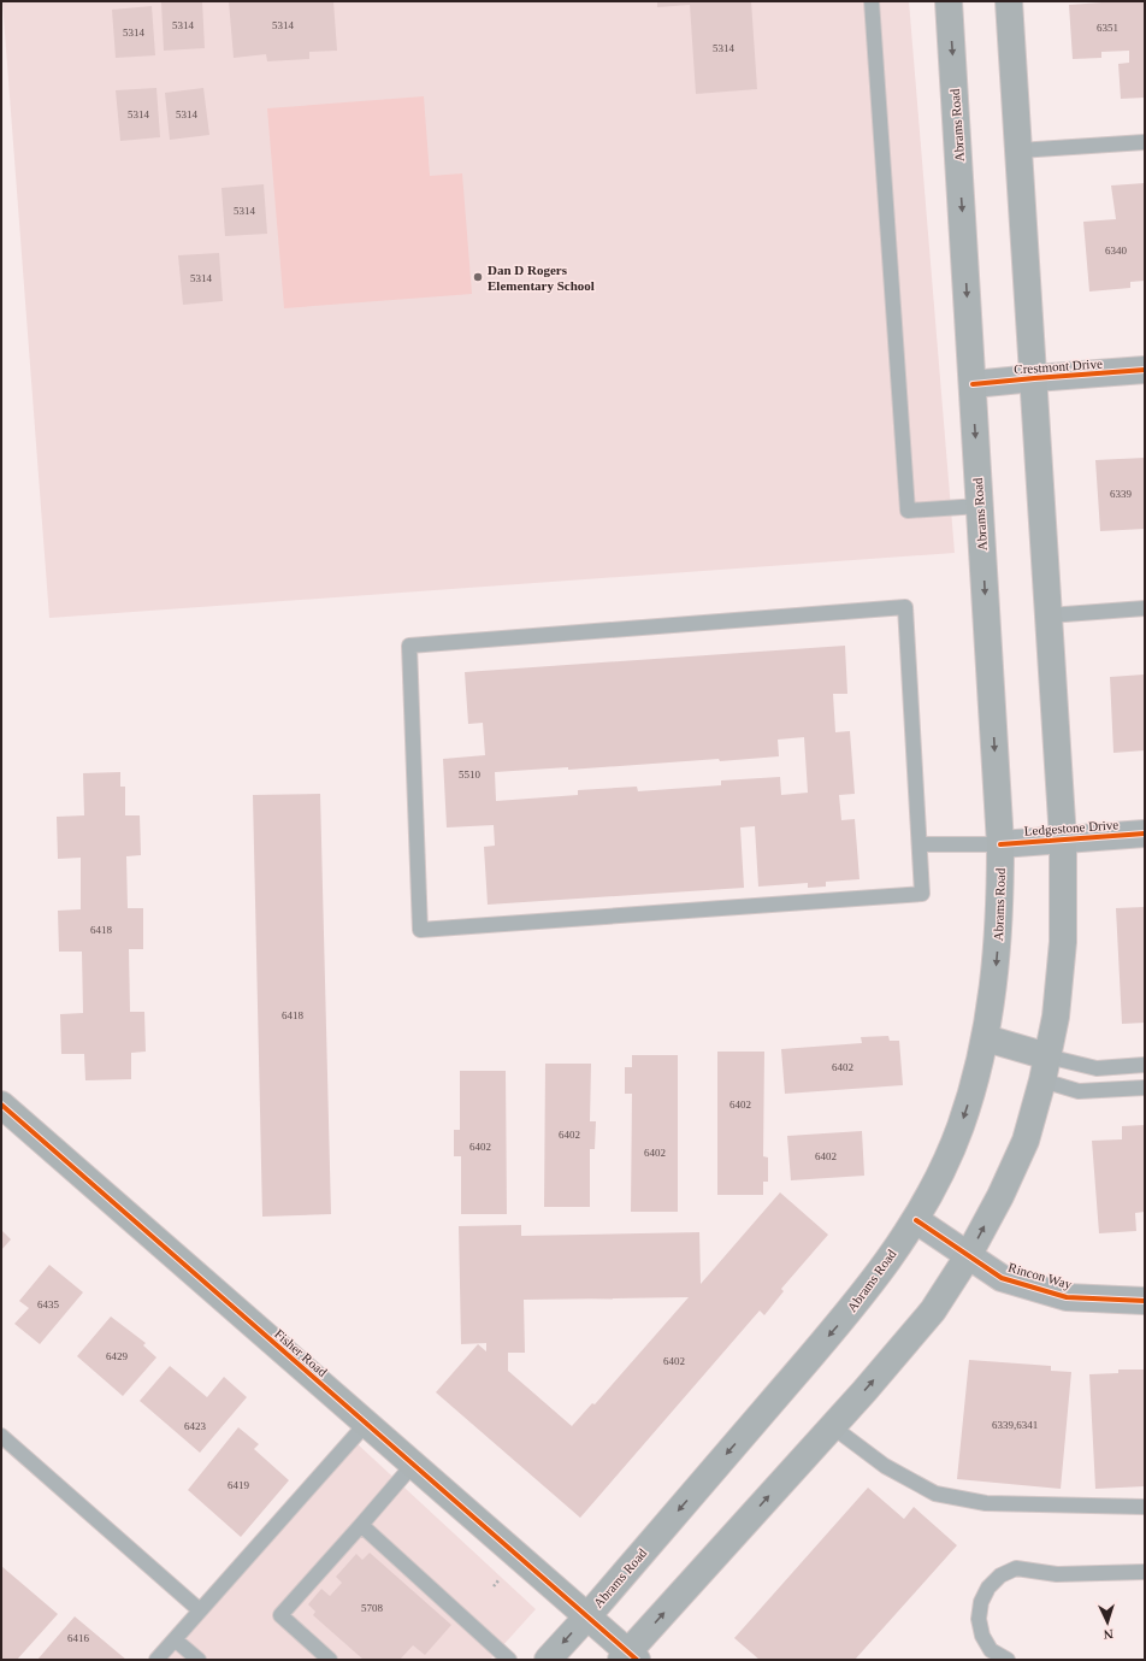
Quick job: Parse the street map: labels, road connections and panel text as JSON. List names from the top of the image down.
{
  "streets": {
    "main road": ["Abrams Road", "Fisher Road"],
    "street": ["Crestmont Drive", "Ledgestone Drive", "Rincon Way"]
  },
  "crossings": [
    ["Abrams Road", "Crestmont Drive"],
    ["Abrams Road", "Ledgestone Drive"],
    ["Abrams Road", "Rincon Way"],
    ["Abrams Road", "Fisher Road"]
  ],
  "places": ["Dan D Rogers Elementary School"],
  "house_numbers": [
    "5314",
    "5314",
    "6351",
    "5314",
    "5314",
    "5314",
    "5314",
    "5314",
    "6340",
    "5314",
    "6339",
    "5510",
    "6418",
    "6418",
    "6402",
    "6402",
    "6402",
    "6402",
    "6402",
    "6402",
    "6435",
    "6429",
    "6402",
    "6339,6341",
    "6423",
    "6419",
    "5708",
    "6416"
  ],
  "north": "bottom"
}
